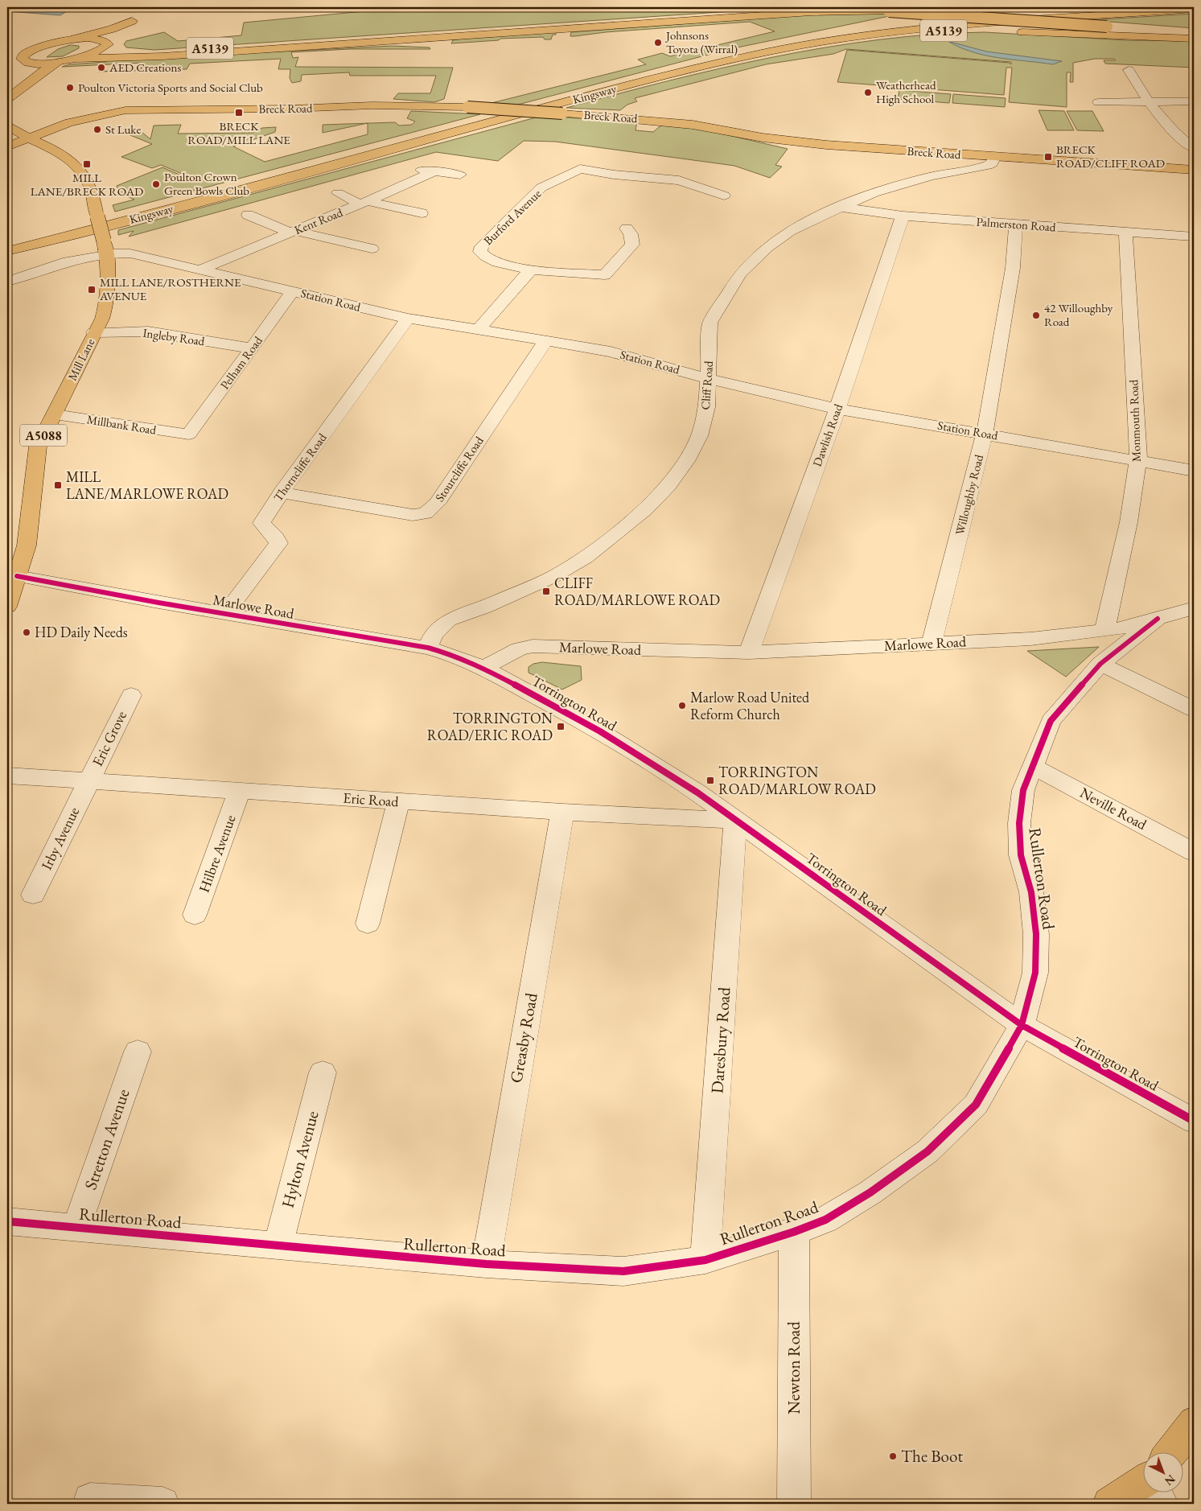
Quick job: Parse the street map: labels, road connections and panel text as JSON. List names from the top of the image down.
{
  "streets": {
    "main road": [
      "A5139",
      "Kingsway",
      "Breck Road",
      "Mill Lane",
      "A5088"
    ],
    "street": [
      "Burford Avenue",
      "Kent Road",
      "Palmerston Road",
      "Station Road",
      "Ingleby Road",
      "Pelham Road",
      "Cliff Road",
      "Monmouth Road",
      "Millbank Road",
      "Dawlish Road",
      "Thorncliffe Road",
      "Stourcliffe Road",
      "Willoughby Road",
      "Marlowe Road",
      "Torrington Road",
      "Eric Grove",
      "Eric Road",
      "Neville Road",
      "Irby Avenue",
      "Hilbre Avenue",
      "Rullerton Road",
      "Greasby Road",
      "Daresbury Road",
      "Stretton Avenue",
      "Hylton Avenue",
      "Newton Road"
    ]
  },
  "crossings": [
    ["A5139", "Kingsway"],
    ["Breck Road", "Mill Lane"],
    ["Breck Road", "Cliff Road"],
    ["Breck Road", "A5088"],
    ["Kent Road", "Station Road"],
    ["Palmerston Road", "Cliff Road"],
    ["Palmerston Road", "Monmouth Road"],
    ["Palmerston Road", "Dawlish Road"],
    ["Palmerston Road", "Willoughby Road"],
    ["Station Road", "Mill Lane"],
    ["Station Road", "Pelham Road"],
    ["Station Road", "Cliff Road"],
    ["Station Road", "Monmouth Road"],
    ["Station Road", "Dawlish Road"],
    ["Station Road", "Thorncliffe Road"],
    ["Station Road", "Stourcliffe Road"],
    ["Station Road", "Willoughby Road"],
    ["Ingleby Road", "Mill Lane"],
    ["Ingleby Road", "Pelham Road"],
    ["Mill Lane", "Millbank Road"],
    ["Mill Lane", "A5088"],
    ["Mill Lane", "Marlowe Road"],
    ["Pelham Road", "Millbank Road"],
    ["Cliff Road", "Marlowe Road"],
    ["Monmouth Road", "Marlowe Road"],
    ["Dawlish Road", "Marlowe Road"],
    ["Thorncliffe Road", "Stourcliffe Road"],
    ["Thorncliffe Road", "Marlowe Road"],
    ["Willoughby Road", "Marlowe Road"],
    ["Marlowe Road", "Torrington Road"],
    ["Marlowe Road", "Rullerton Road"],
    ["Torrington Road", "Eric Road"],
    ["Torrington Road", "Rullerton Road"],
    ["Torrington Road", "Daresbury Road"],
    ["Eric Grove", "Eric Road"],
    ["Eric Grove", "Irby Avenue"],
    ["Eric Road", "Irby Avenue"],
    ["Eric Road", "Hilbre Avenue"],
    ["Eric Road", "Greasby Road"],
    ["Eric Road", "Daresbury Road"],
    ["Neville Road", "Rullerton Road"],
    ["Rullerton Road", "Greasby Road"],
    ["Rullerton Road", "Daresbury Road"],
    ["Rullerton Road", "Stretton Avenue"],
    ["Rullerton Road", "Hylton Avenue"],
    ["Rullerton Road", "Newton Road"]
  ],
  "places": {
    "other": [
      "Johnsons Toyota (Wirral)",
      "AED Creations",
      "Poulton Victoria Sports and Social Club",
      "Weatherhead High School",
      "St Luke",
      "Poulton Crown Green Bowls Club",
      "42 Willoughby Road",
      "HD Daily Needs",
      "Marlow Road United Reform Church",
      "The Boot"
    ],
    "transit": [
      "BRECK ROAD/MILL LANE",
      "BRECK ROAD/CLIFF ROAD",
      "MILL LANE/BRECK ROAD",
      "MILL LANE/ROSTHERNE AVENUE",
      "MILL LANE/MARLOWE ROAD",
      "CLIFF ROAD/MARLOWE ROAD",
      "TORRINGTON ROAD/ERIC ROAD",
      "TORRINGTON ROAD/MARLOW ROAD"
    ]
  },
  "north": "bottom right"
}
